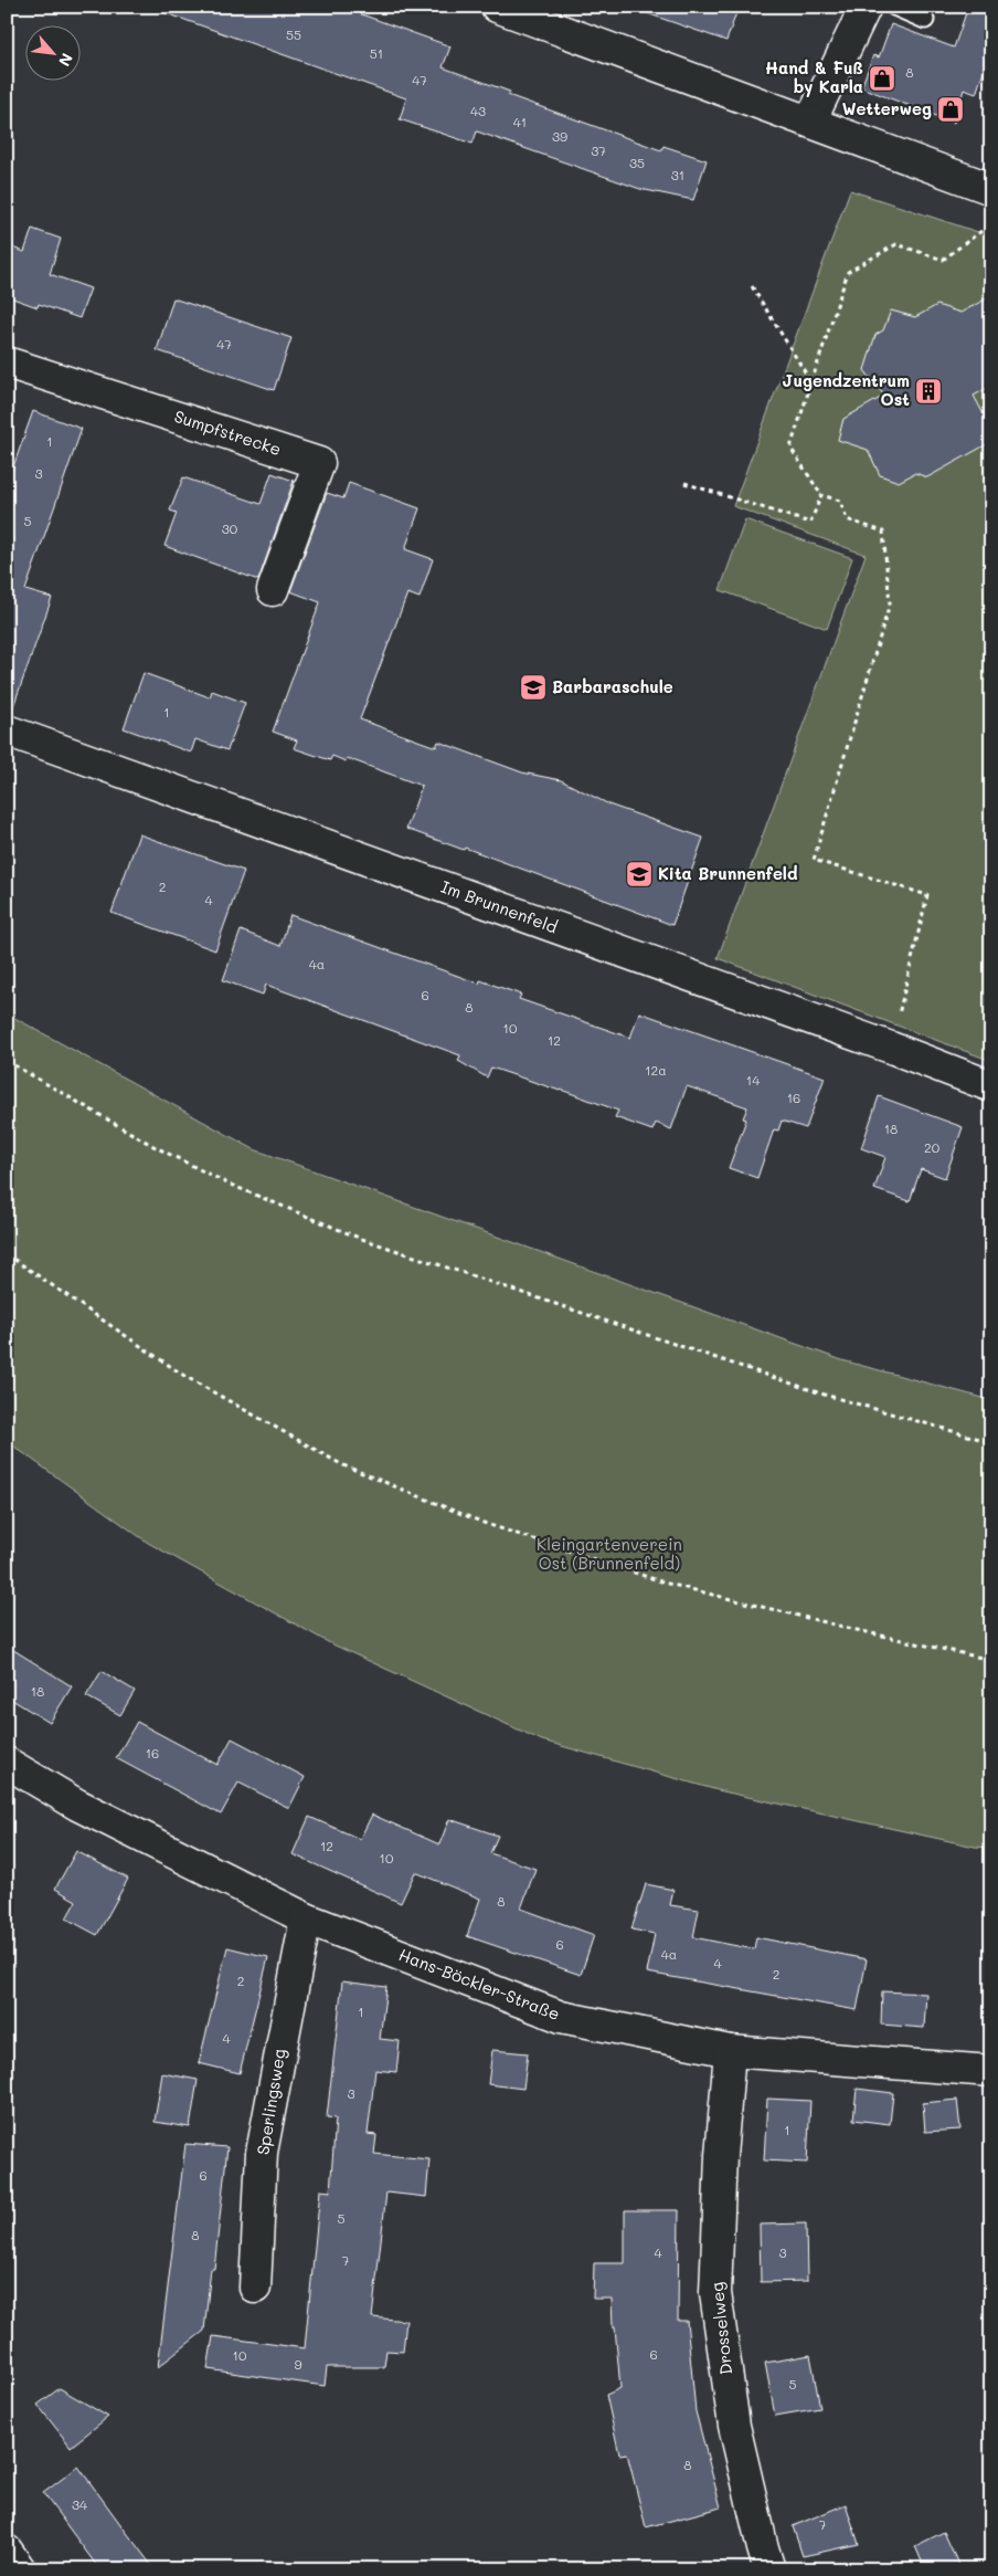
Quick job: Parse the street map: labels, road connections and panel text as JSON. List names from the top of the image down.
{
  "streets": {
    "street": [
      "Sumpfstrecke",
      "Im Brunnenfeld",
      "Hans-Böckler-Straße",
      "Sperlingsweg",
      "Drosselweg"
    ]
  },
  "crossings": [
    ["Hans-Böckler-Straße", "Sperlingsweg"],
    ["Hans-Böckler-Straße", "Drosselweg"]
  ],
  "parks": ["Kleingartenverein Ost (Brunnenfeld)"],
  "places": {
    "shop": ["Hand & Fuß by Karla", "Wetterweg"],
    "building": ["Jugendzentrum Ost"],
    "school or university": ["Barbaraschule", "Kita Brunnenfeld"]
  },
  "house_numbers": [
    "55",
    "51",
    "8",
    "47",
    "43",
    "41",
    "39",
    "37",
    "35",
    "31",
    "47",
    "1",
    "3",
    "5",
    "30",
    "1",
    "2",
    "4",
    "4a",
    "6",
    "8",
    "10",
    "12",
    "12a",
    "14",
    "16",
    "18",
    "20",
    "18",
    "16",
    "12",
    "10",
    "8",
    "6",
    "4a",
    "4",
    "2",
    "2",
    "1",
    "4",
    "3",
    "1",
    "6",
    "5",
    "8",
    "4",
    "3",
    "7",
    "6",
    "10",
    "9",
    "5",
    "8",
    "34",
    "7"
  ],
  "north": "bottom right"
}
